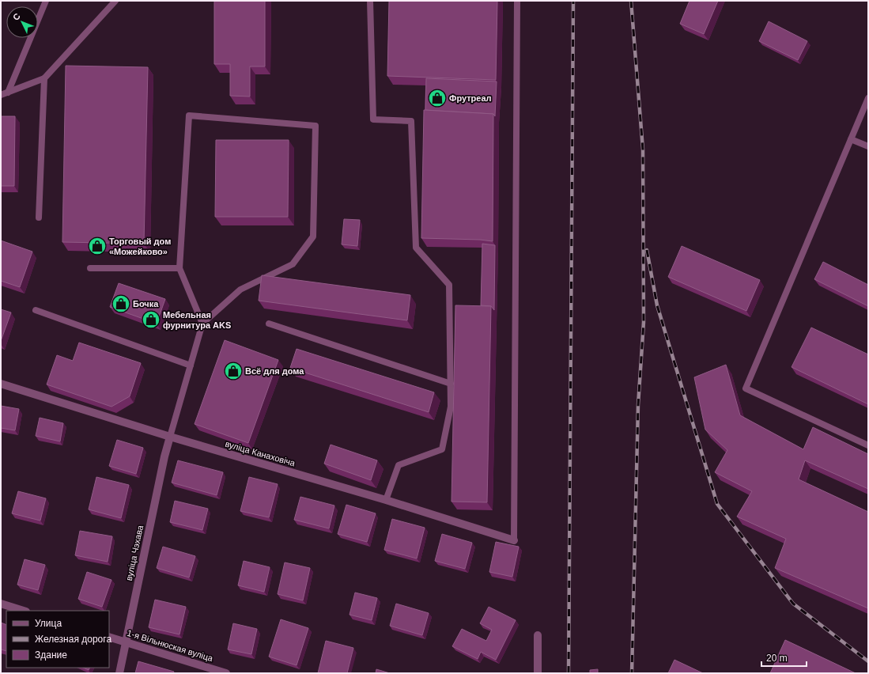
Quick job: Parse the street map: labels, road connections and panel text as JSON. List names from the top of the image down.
{
  "streets": {
    "street": ["вуліца Канаховіча", "вуліца Чэхава", "1-я Вільнюская вуліца"]
  },
  "crossings": [
    ["вуліца Канаховіча", "вуліца Чэхава"],
    ["вуліца Чэхава", "1-я Вільнюская вуліца"]
  ],
  "places": {
    "shop": [
      "Фрутреал",
      "Торговый дом «Можейково»",
      "Бочка",
      "Мебельная фурнитура AKS",
      "Всё для дома"
    ]
  },
  "legend": ["Улица", "Железная дорога", "Здание"],
  "scale_bar": "20 m",
  "north": "top left"
}
